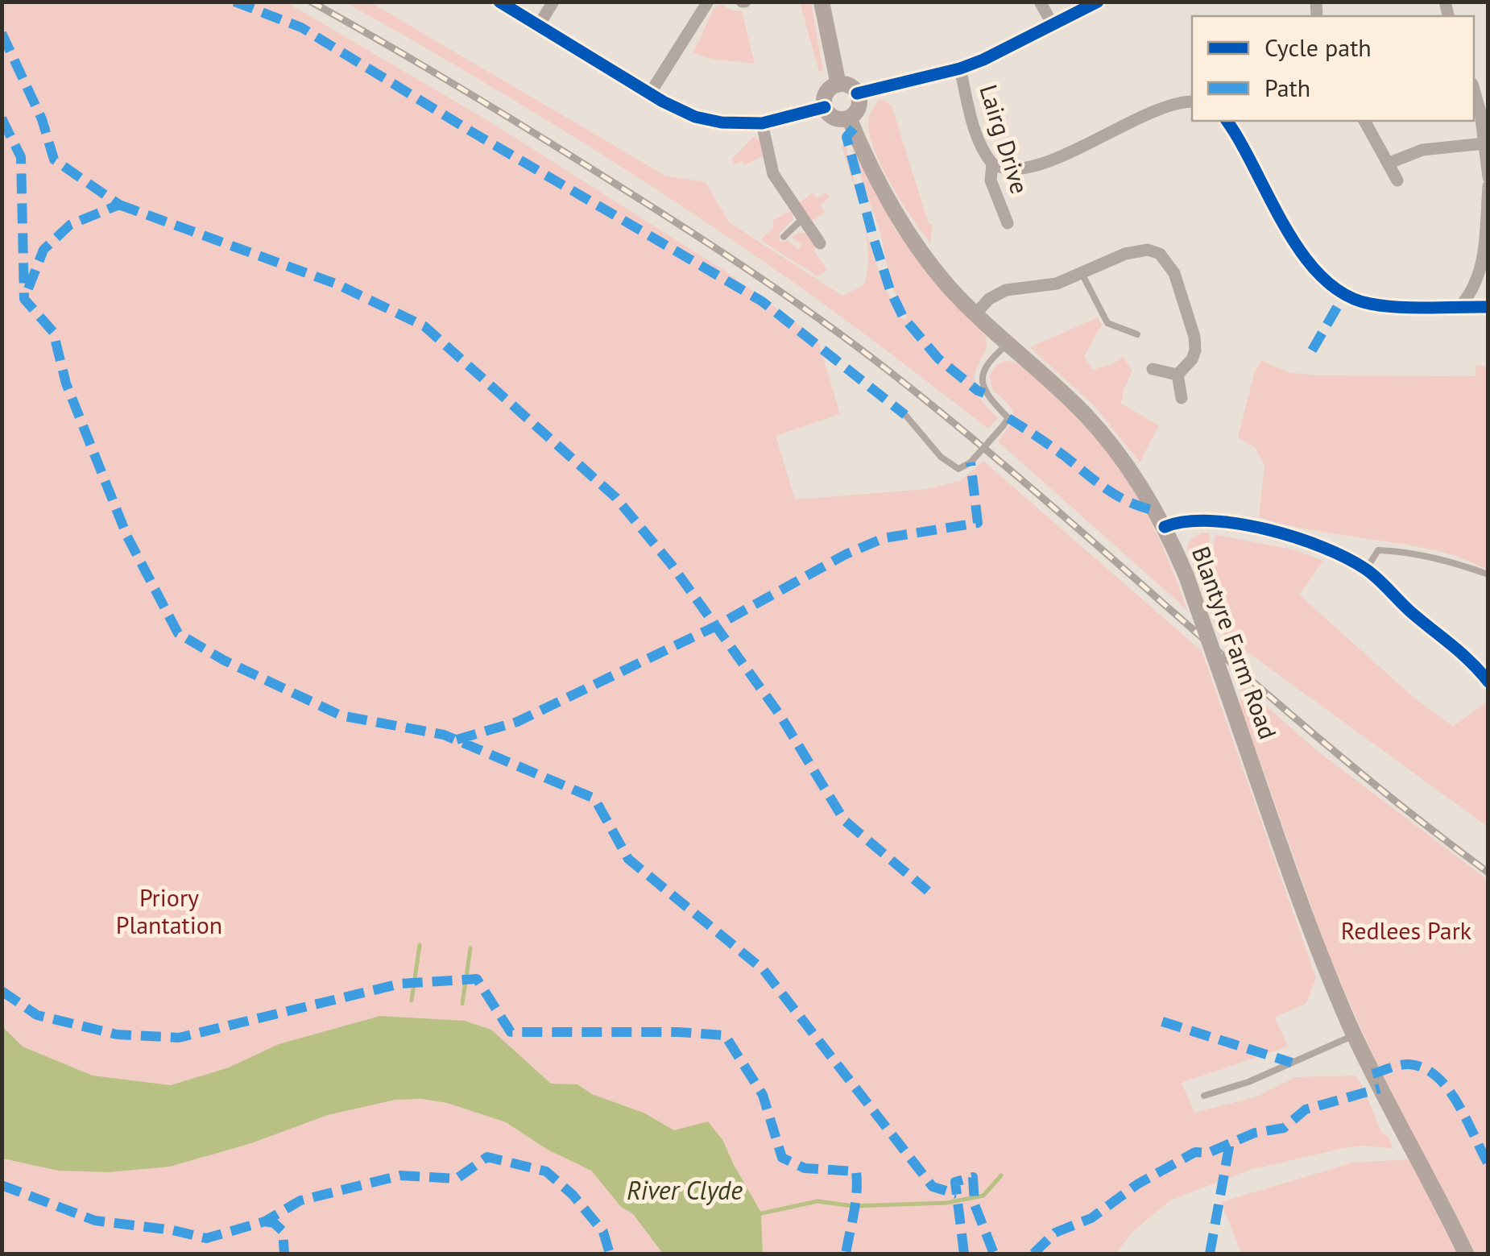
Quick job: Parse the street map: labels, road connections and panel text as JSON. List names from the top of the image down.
{
  "streets": {
    "main road": ["Blantyre Farm Road"],
    "street": ["Lairg Drive"]
  },
  "water": ["River Clyde"],
  "parks": ["Priory Plantation", "Redlees Park"],
  "legend": ["Cycle path", "Path"]
}
